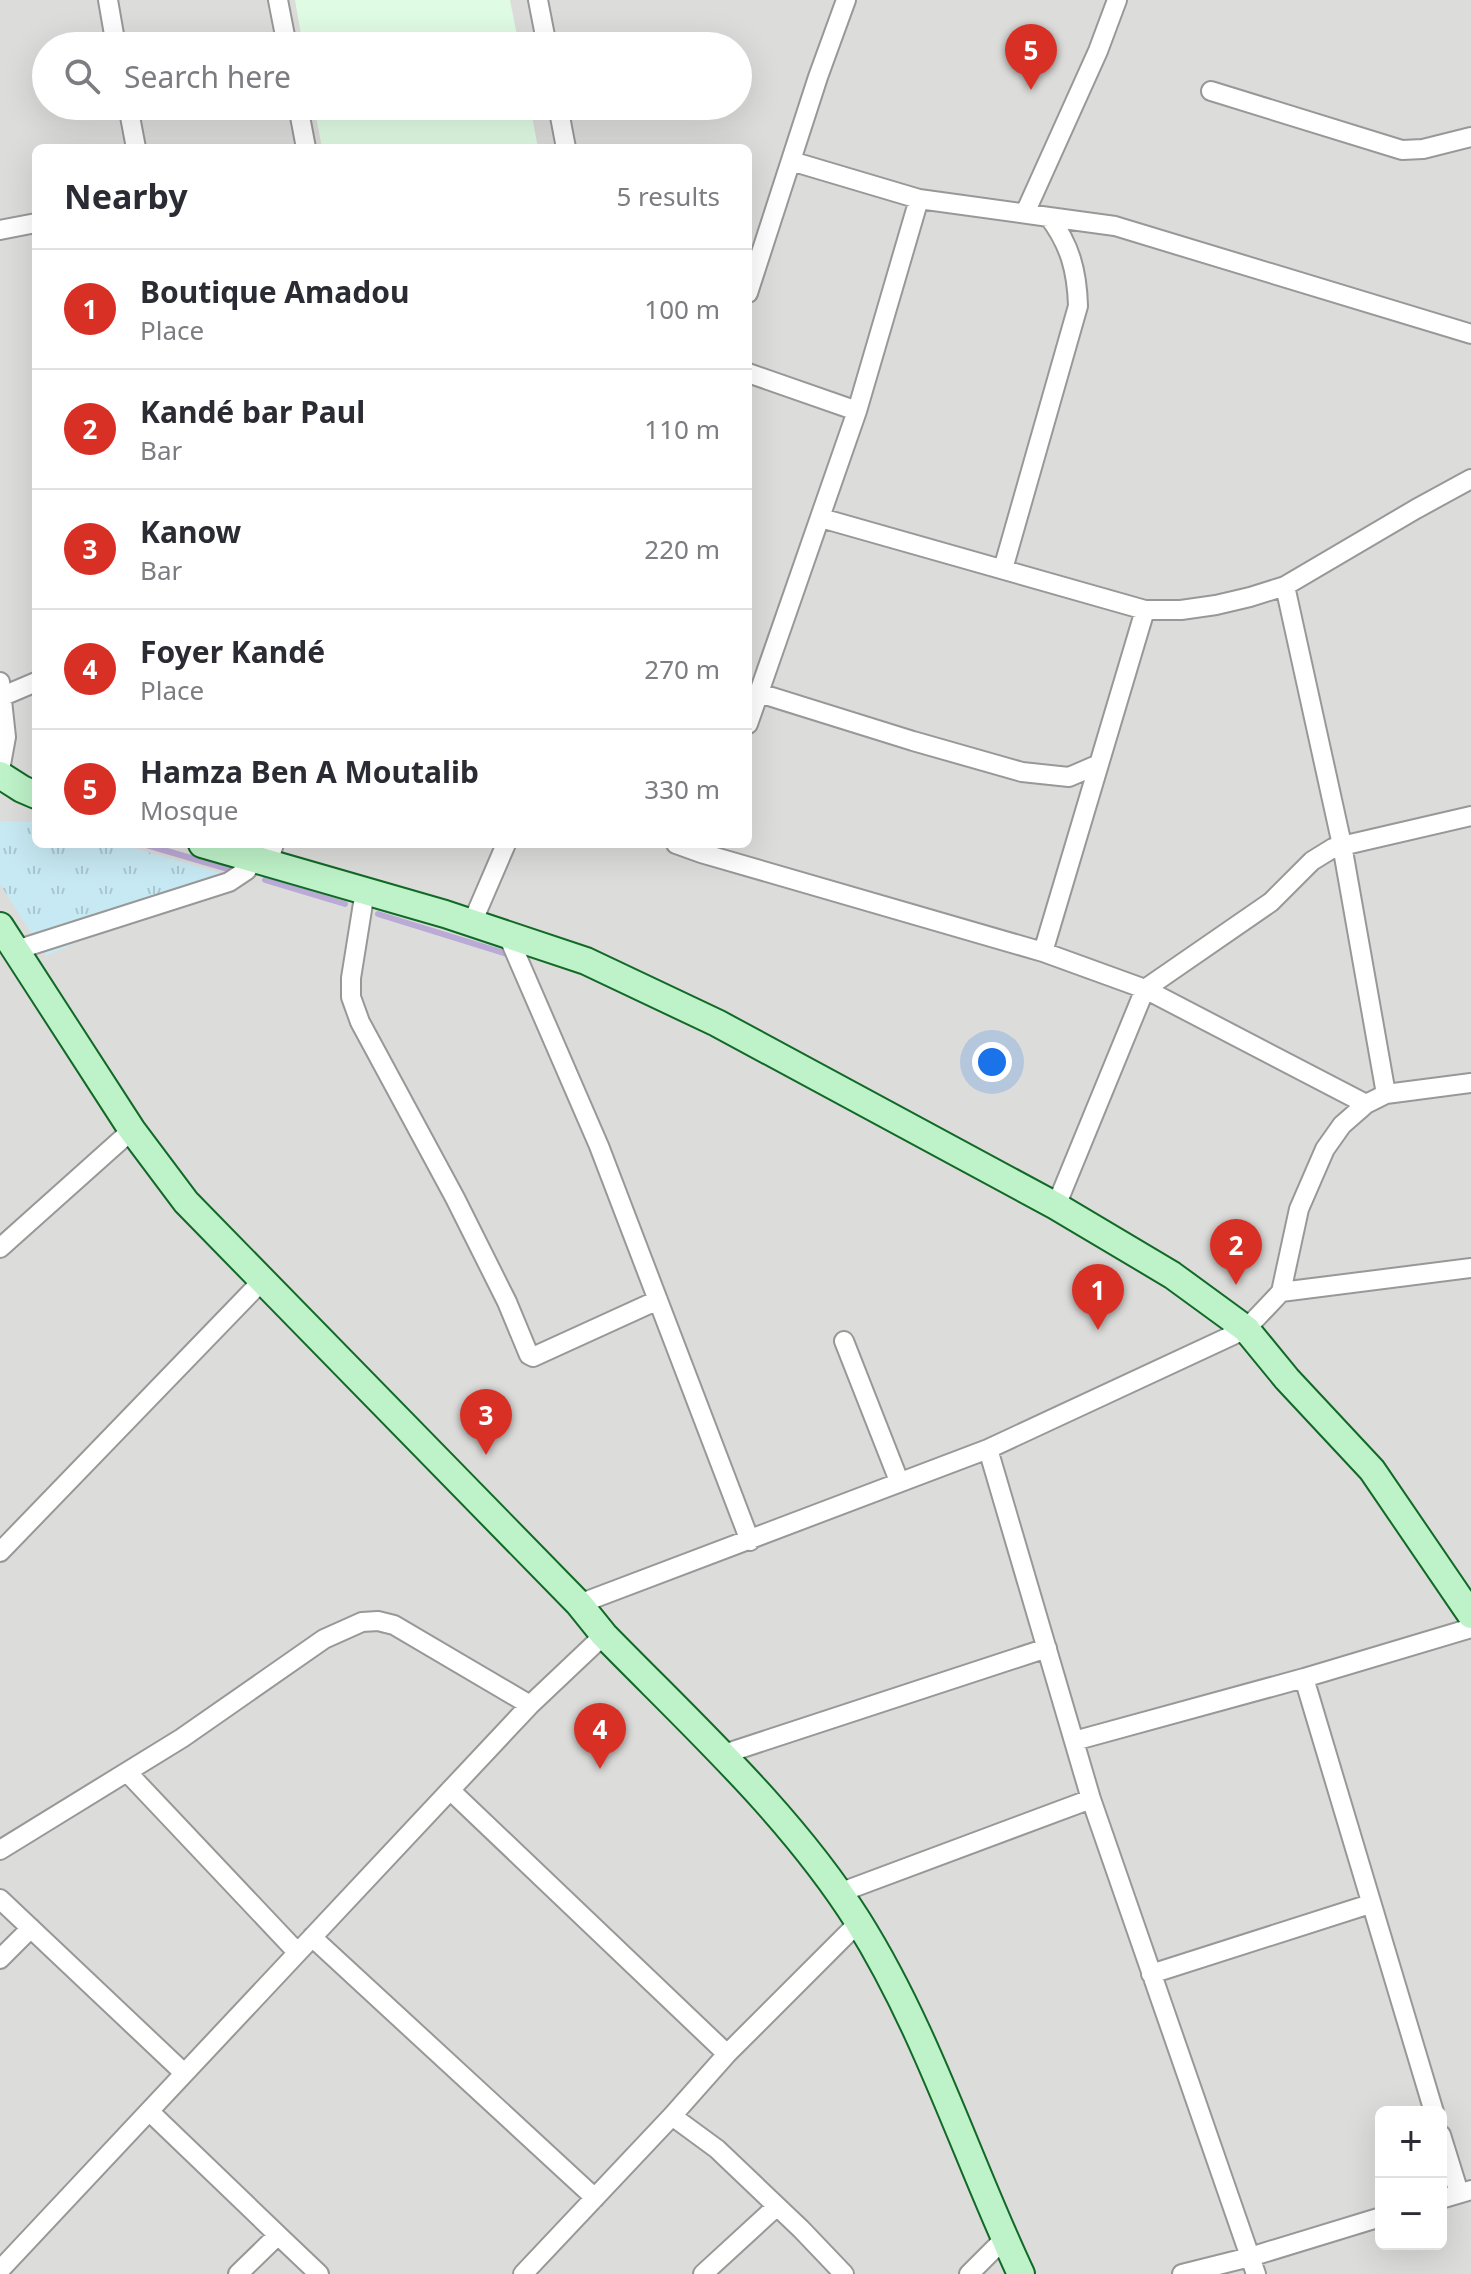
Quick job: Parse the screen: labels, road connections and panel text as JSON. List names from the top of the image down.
{
  "page": {
    "pins": [
      "5",
      "2",
      "1",
      "3",
      "4"
    ],
    "search": "Search here",
    "heading": ["Nearby", "5 results"],
    "list": [
      {
        "mark": "1",
        "name": "Boutique Amadou",
        "note": "Place",
        "value": "100 m"
      },
      {
        "mark": "2",
        "name": "Kandé bar Paul",
        "note": "Bar",
        "value": "110 m"
      },
      {
        "mark": "3",
        "name": "Kanow",
        "note": "Bar",
        "value": "220 m"
      },
      {
        "mark": "4",
        "name": "Foyer Kandé",
        "note": "Place",
        "value": "270 m"
      },
      {
        "mark": "5",
        "name": "Hamza Ben A Moutalib",
        "note": "Mosque",
        "value": "330 m"
      }
    ],
    "map_buttons": ["+", "−"]
  }
}
